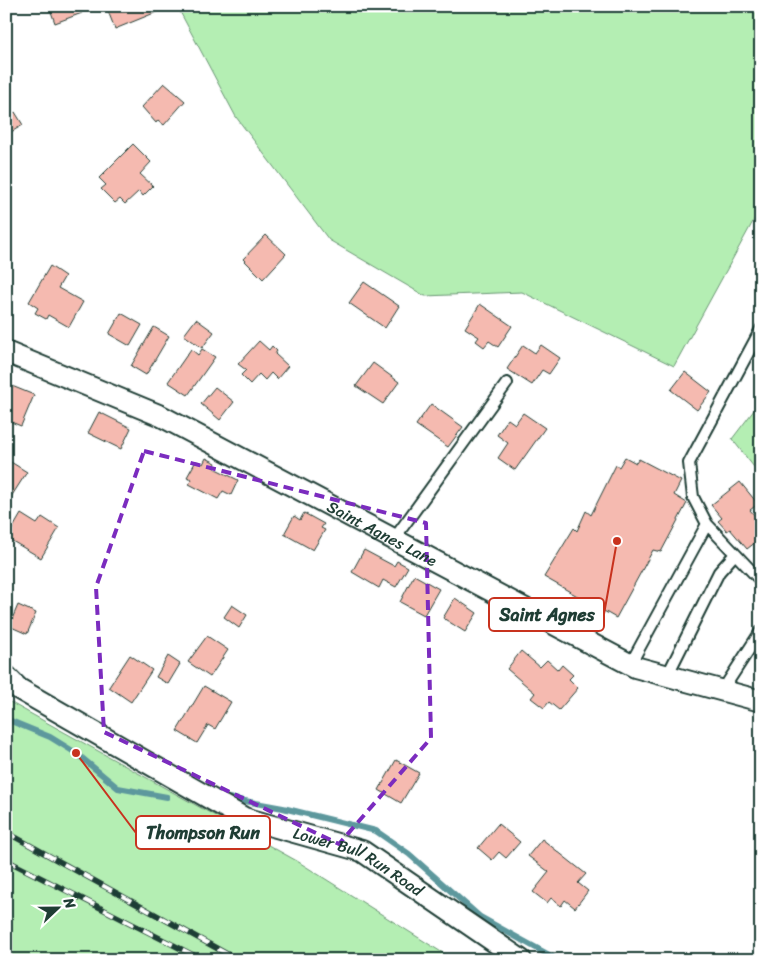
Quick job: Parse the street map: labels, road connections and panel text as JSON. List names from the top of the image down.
{
  "streets": {
    "street": ["Saint Agnes Lane", "Lower Bull Run Road"]
  },
  "places": ["Saint Agnes", "Thompson Run"],
  "north": "right"
}
